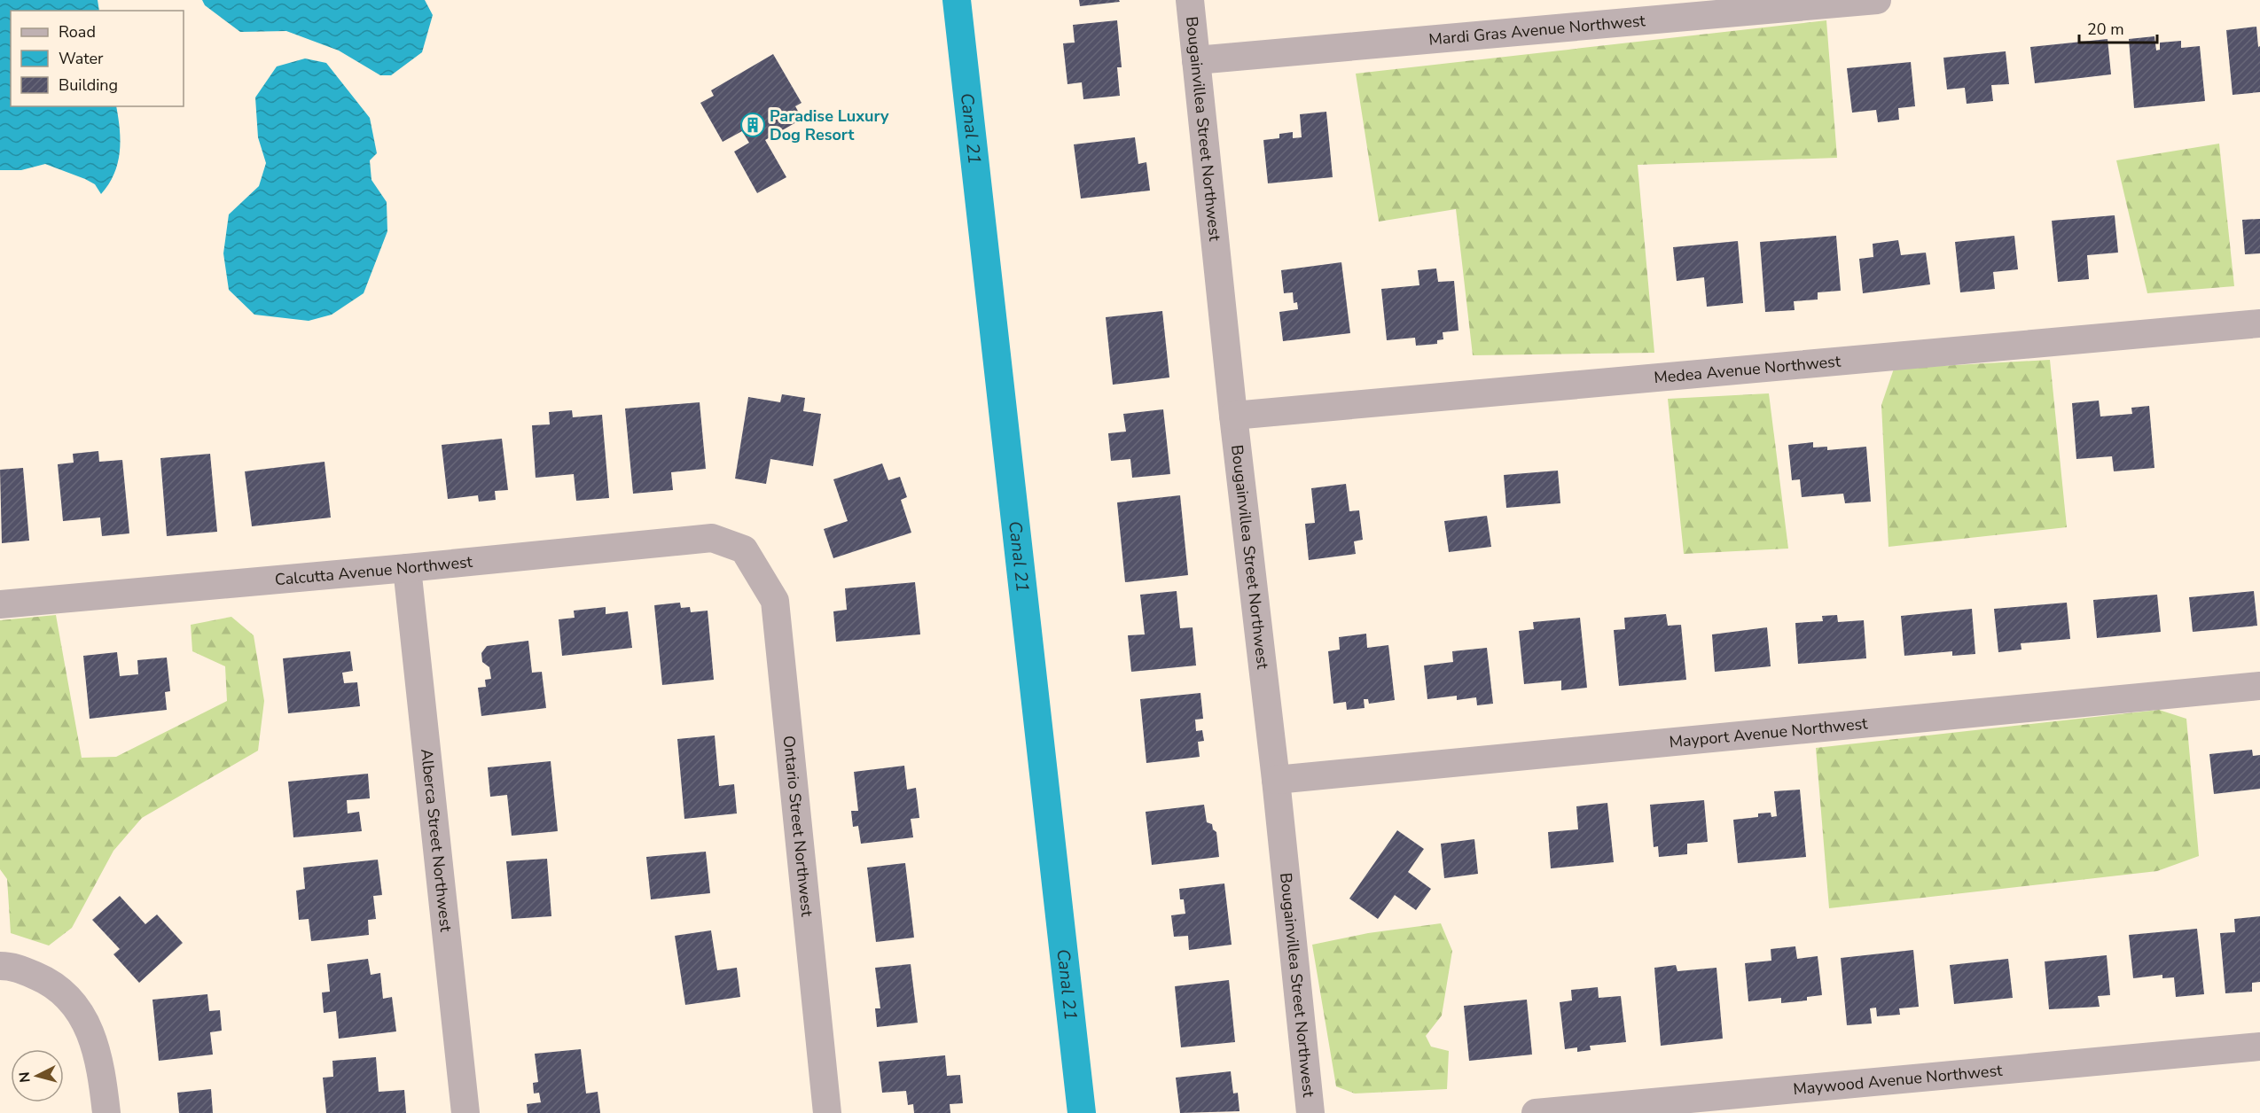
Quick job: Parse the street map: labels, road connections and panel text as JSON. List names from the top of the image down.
{
  "streets": {
    "street": [
      "Mardi Gras Avenue Northwest",
      "Bougainvillea Street Northwest",
      "Medea Avenue Northwest",
      "Calcutta Avenue Northwest",
      "Mayport Avenue Northwest",
      "Ontario Street Northwest",
      "Alberca Street Northwest",
      "Maywood Avenue Northwest"
    ]
  },
  "crossings": [
    ["Mardi Gras Avenue Northwest", "Bougainvillea Street Northwest"],
    ["Bougainvillea Street Northwest", "Medea Avenue Northwest"],
    ["Bougainvillea Street Northwest", "Mayport Avenue Northwest"],
    ["Calcutta Avenue Northwest", "Ontario Street Northwest"],
    ["Calcutta Avenue Northwest", "Alberca Street Northwest"]
  ],
  "water": ["Canal 21"],
  "places": {
    "building": ["Paradise Luxury Dog Resort"]
  },
  "legend": ["Road", "Water", "Building"],
  "scale_bar": "20 m",
  "north": "left"
}
